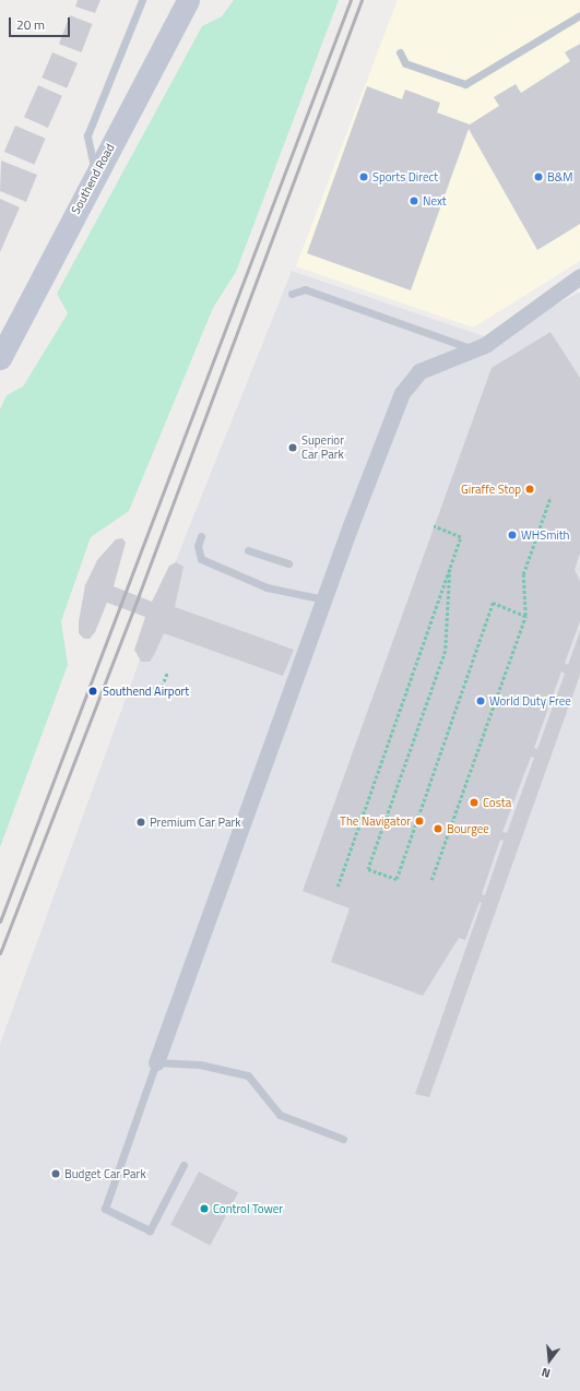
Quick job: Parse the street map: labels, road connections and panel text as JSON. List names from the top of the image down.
{
  "streets": {
    "street": ["Southend Road"]
  },
  "places": [
    "Sports Direct",
    "B&M",
    "Next",
    "Superior Car Park",
    "Giraffe Stop",
    "WHSmith",
    "Southend Airport",
    "World Duty Free",
    "Costa",
    "The Navigator",
    "Premium Car Park",
    "Bourgee",
    "Budget Car Park",
    "Control Tower"
  ],
  "scale_bar": "20 m",
  "north": "bottom"
}
